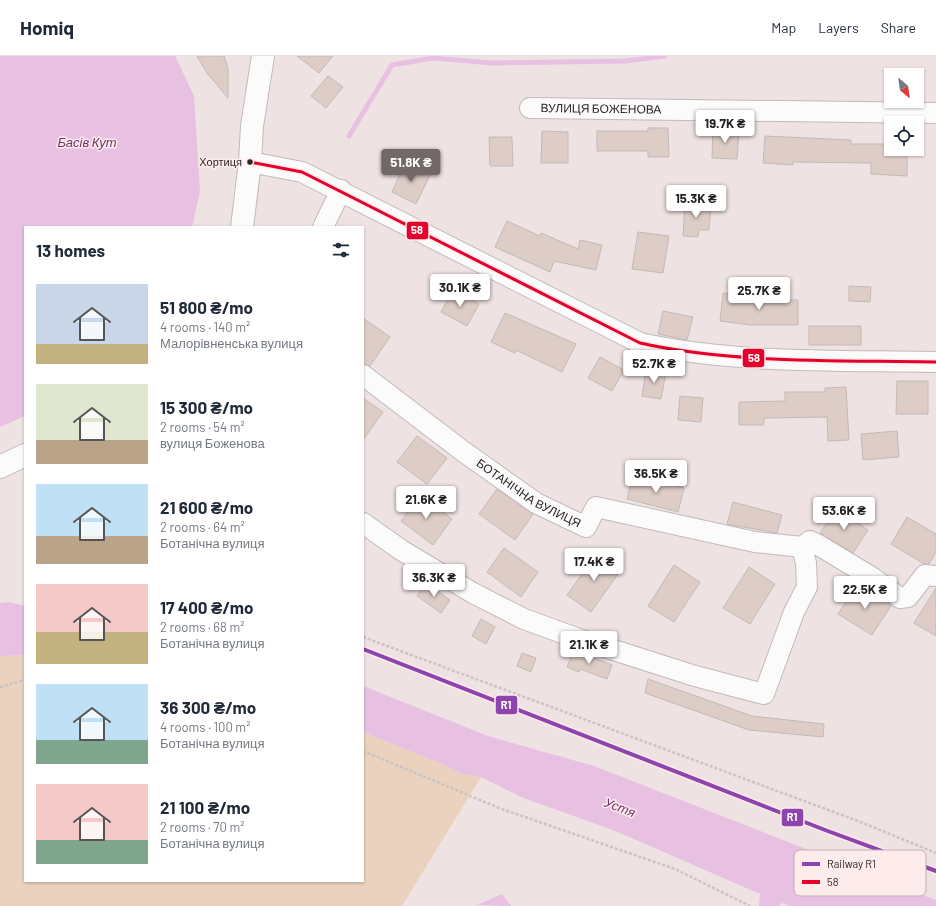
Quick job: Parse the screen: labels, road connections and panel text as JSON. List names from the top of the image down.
{
  "streets": {
    "street": ["ВУЛИЦЯ БОЖЕНОВА", "БОТАНІЧНА ВУЛИЦЯ"]
  },
  "water": ["Басів Кут", "Устя"],
  "places": ["Хортиця"],
  "lines": ["transit line 58", "rail line R1"],
  "legend": ["Railway R1", "58"],
  "north": "bottom right",
  "page": {
    "header": "Homiq",
    "nav": ["Map", "Layers", "Share"],
    "price": [
      "19.7K ₴",
      "51.8K ₴",
      "15.3K ₴",
      "30.1K ₴",
      "25.7K ₴",
      "52.7K ₴",
      "36.5K ₴",
      "21.6K ₴",
      "53.6K ₴",
      "17.4K ₴",
      "36.3K ₴",
      "22.5K ₴",
      "21.1K ₴"
    ],
    "heading": "13 homes",
    "list": [
      {
        "name": "51 800 ₴/mo",
        "note": "4 rooms · 140 m² · Малорівненська вулиця"
      },
      {
        "name": "15 300 ₴/mo",
        "note": "2 rooms · 54 m² · вулиця Боженова"
      },
      {
        "name": "21 600 ₴/mo",
        "note": "2 rooms · 64 m² · Ботанічна вулиця"
      },
      {
        "name": "17 400 ₴/mo",
        "note": "2 rooms · 68 m² · Ботанічна вулиця"
      },
      {
        "name": "36 300 ₴/mo",
        "note": "4 rooms · 100 m² · Ботанічна вулиця"
      },
      {
        "name": "21 100 ₴/mo",
        "note": "2 rooms · 70 m² · Ботанічна вулиця"
      }
    ]
  }
}
